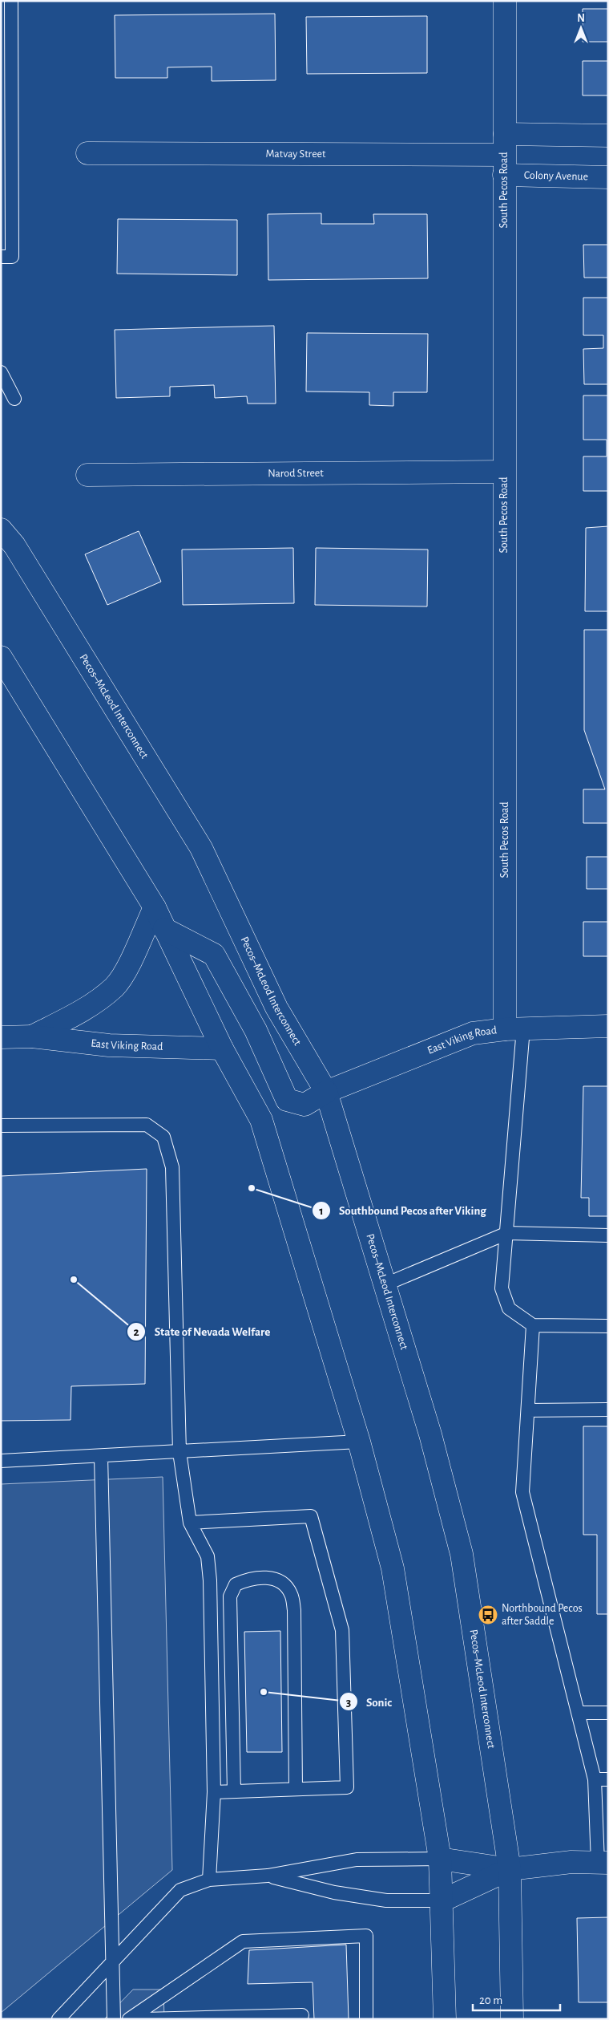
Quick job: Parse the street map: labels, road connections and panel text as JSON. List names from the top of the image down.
{
  "streets": {
    "main road": [
      "Matvay Street",
      "Colony Avenue",
      "South Pecos Road",
      "Narod Street",
      "Pecos–McLeod Interconnect",
      "East Viking Road"
    ]
  },
  "crossings": [
    ["Matvay Street", "Colony Avenue"],
    ["Matvay Street", "South Pecos Road"],
    ["Colony Avenue", "South Pecos Road"],
    ["South Pecos Road", "Narod Street"],
    ["South Pecos Road", "East Viking Road"],
    ["Pecos–McLeod Interconnect", "East Viking Road"]
  ],
  "places": {
    "other": ["Southbound Pecos after Viking", "State of Nevada Welfare", "Sonic"],
    "bus stop": ["Northbound Pecos after Saddle"]
  },
  "scale_bar": "20 m",
  "north": "top"
}
